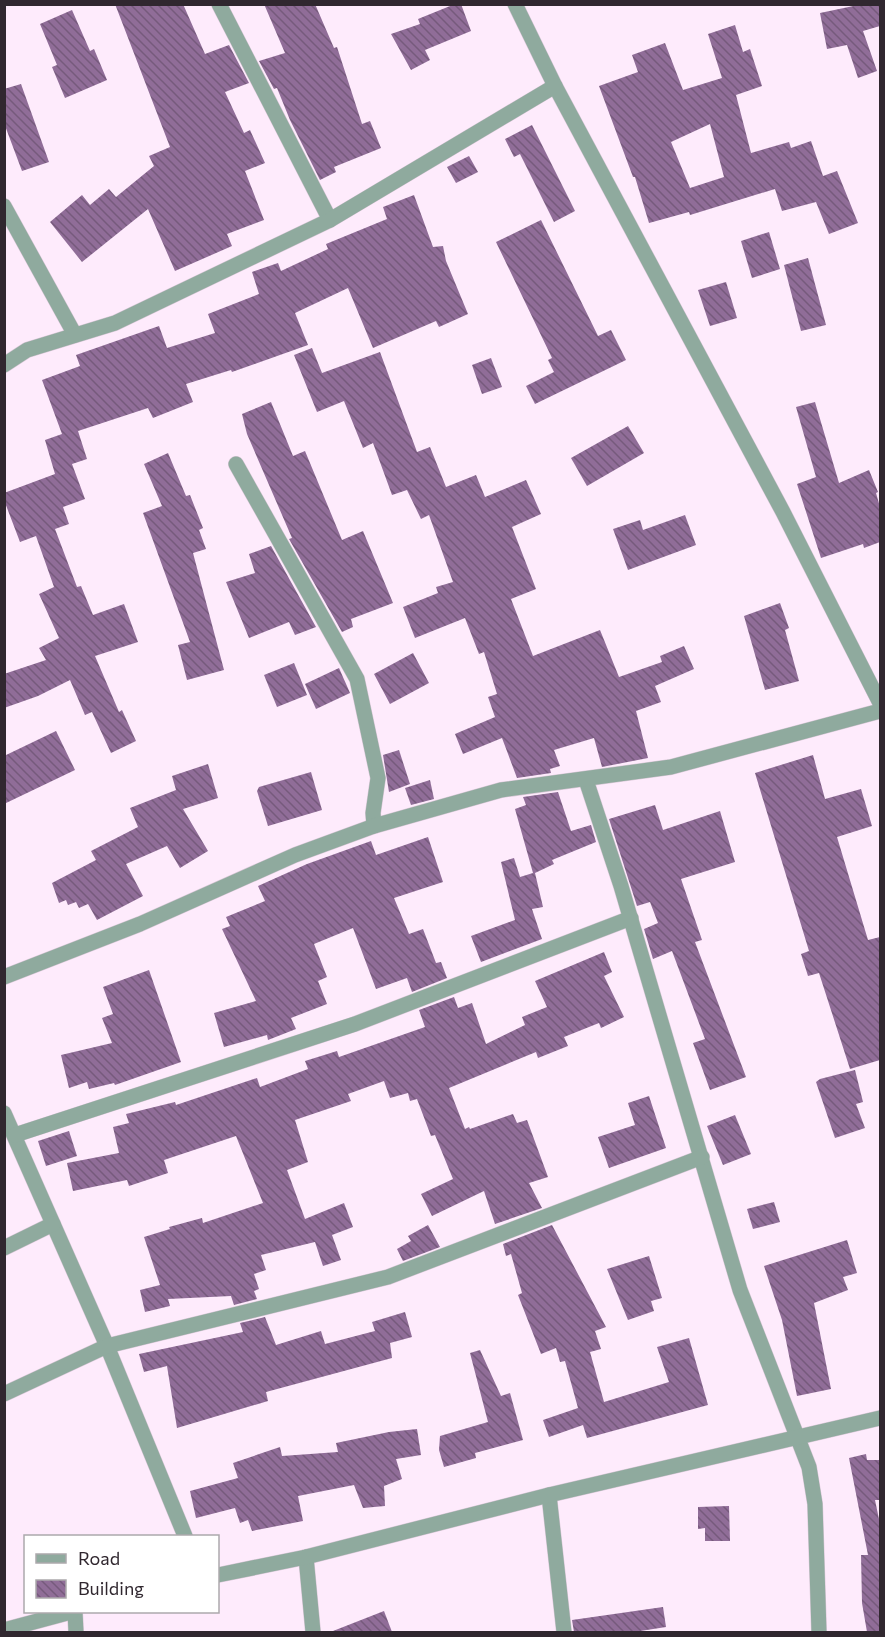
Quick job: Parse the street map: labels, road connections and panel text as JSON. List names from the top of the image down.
{
  "legend": ["Road", "Building"]
}
